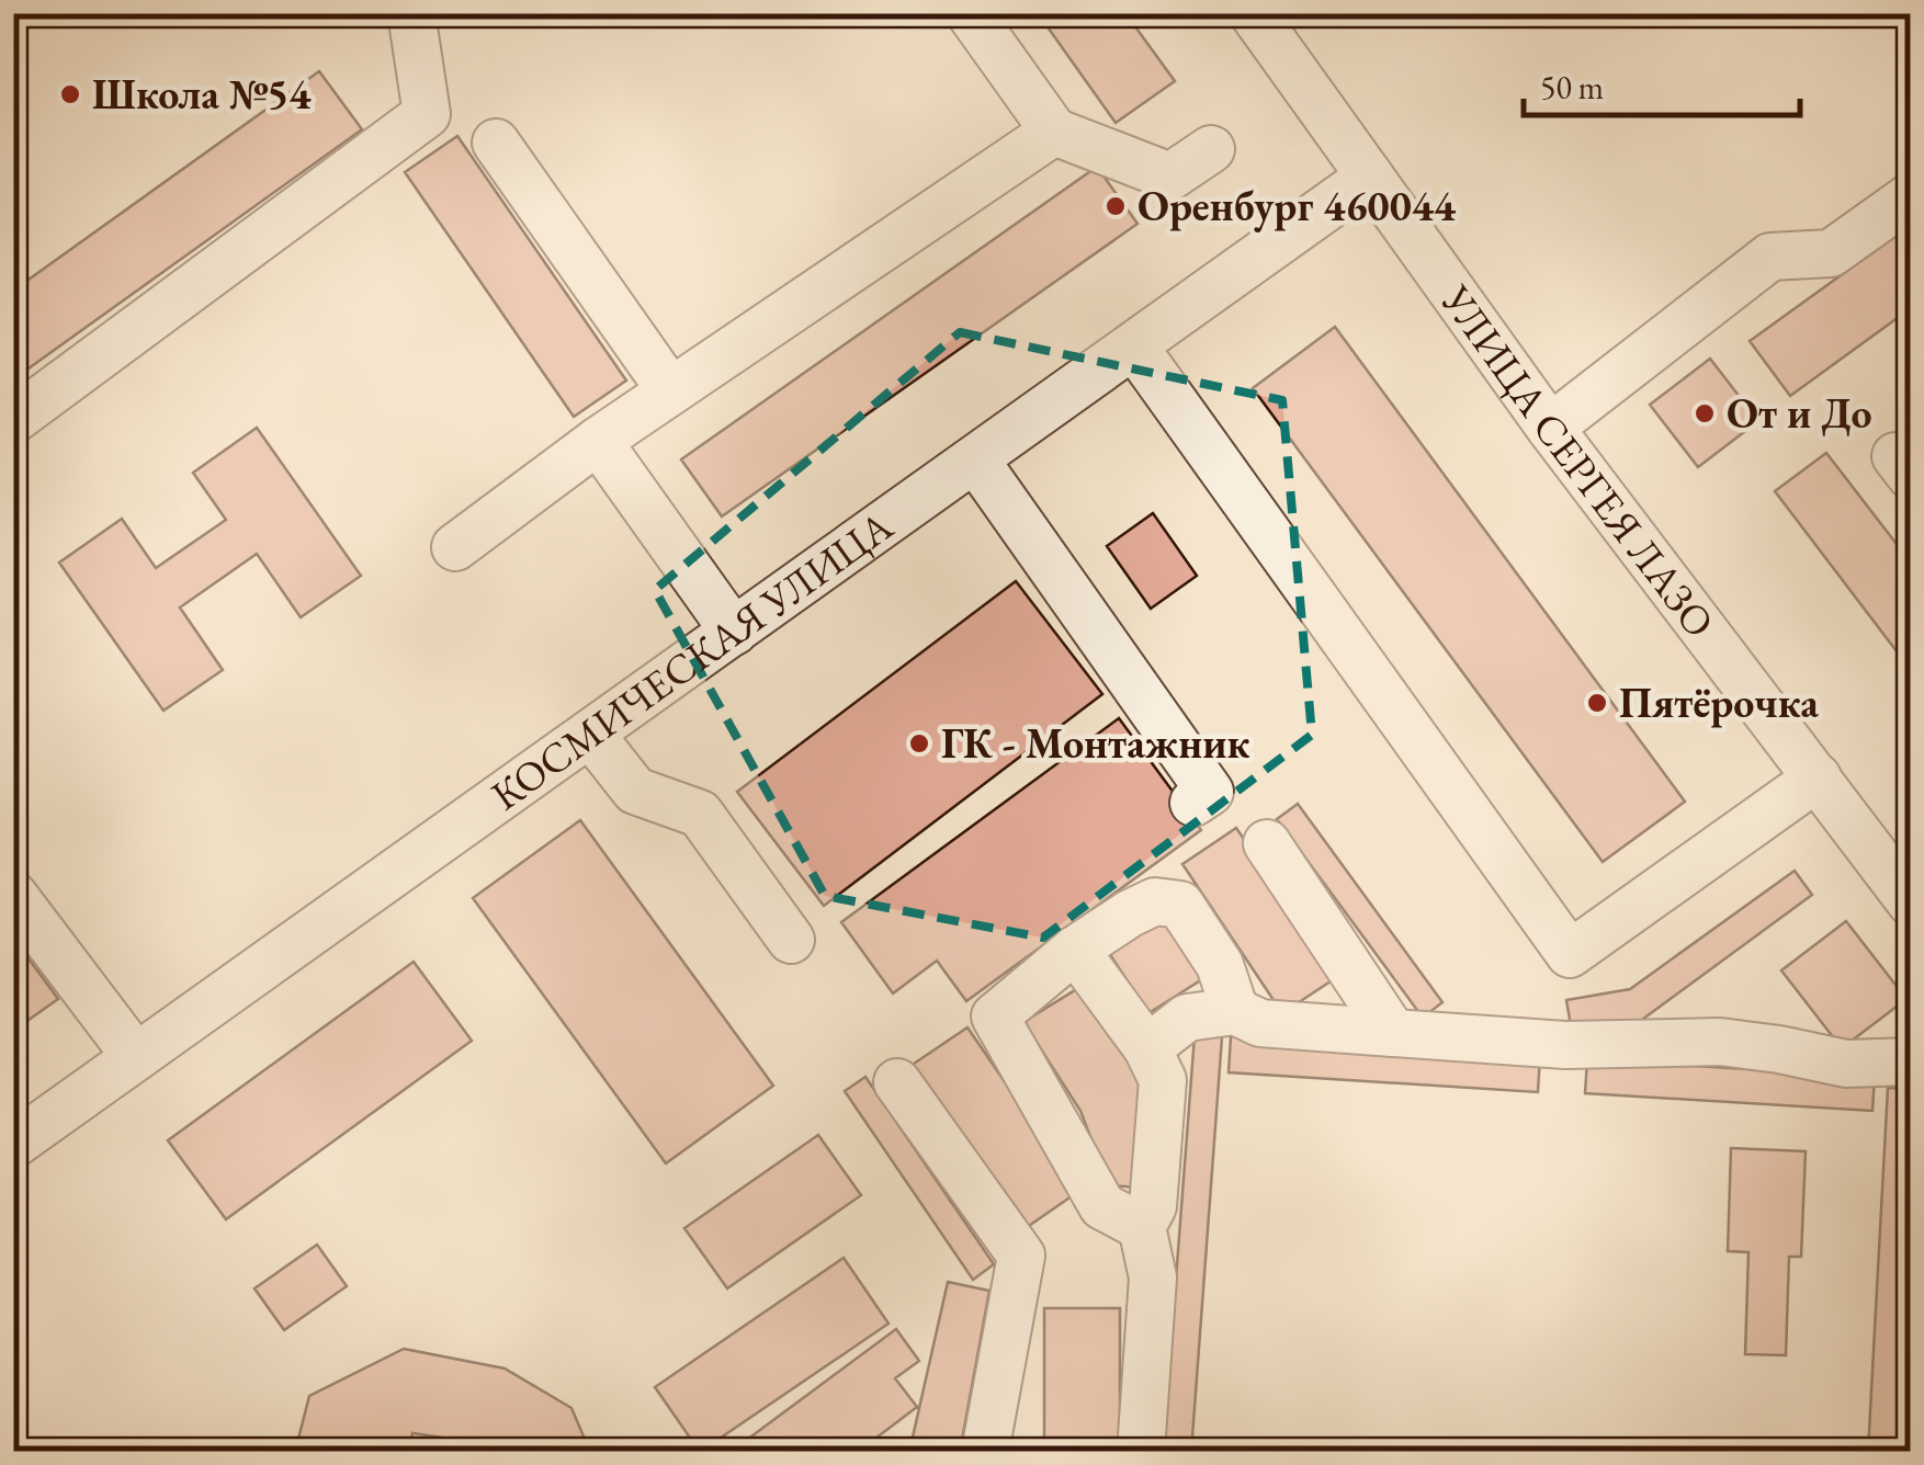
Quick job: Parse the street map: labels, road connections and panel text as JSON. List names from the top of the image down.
{
  "streets": {
    "street": ["УЛИЦА СЕРГЕЯ ЛАЗО", "КОСМИЧЕСКАЯ УЛИЦА"]
  },
  "crossings": [
    ["УЛИЦА СЕРГЕЯ ЛАЗО", "КОСМИЧЕСКАЯ УЛИЦА"]
  ],
  "places": [
    "Школа №54",
    "Оренбург 460044",
    "От и До",
    "Пятёрочка",
    "ГК - Монтажник"
  ],
  "scale_bar": "50 m"
}
